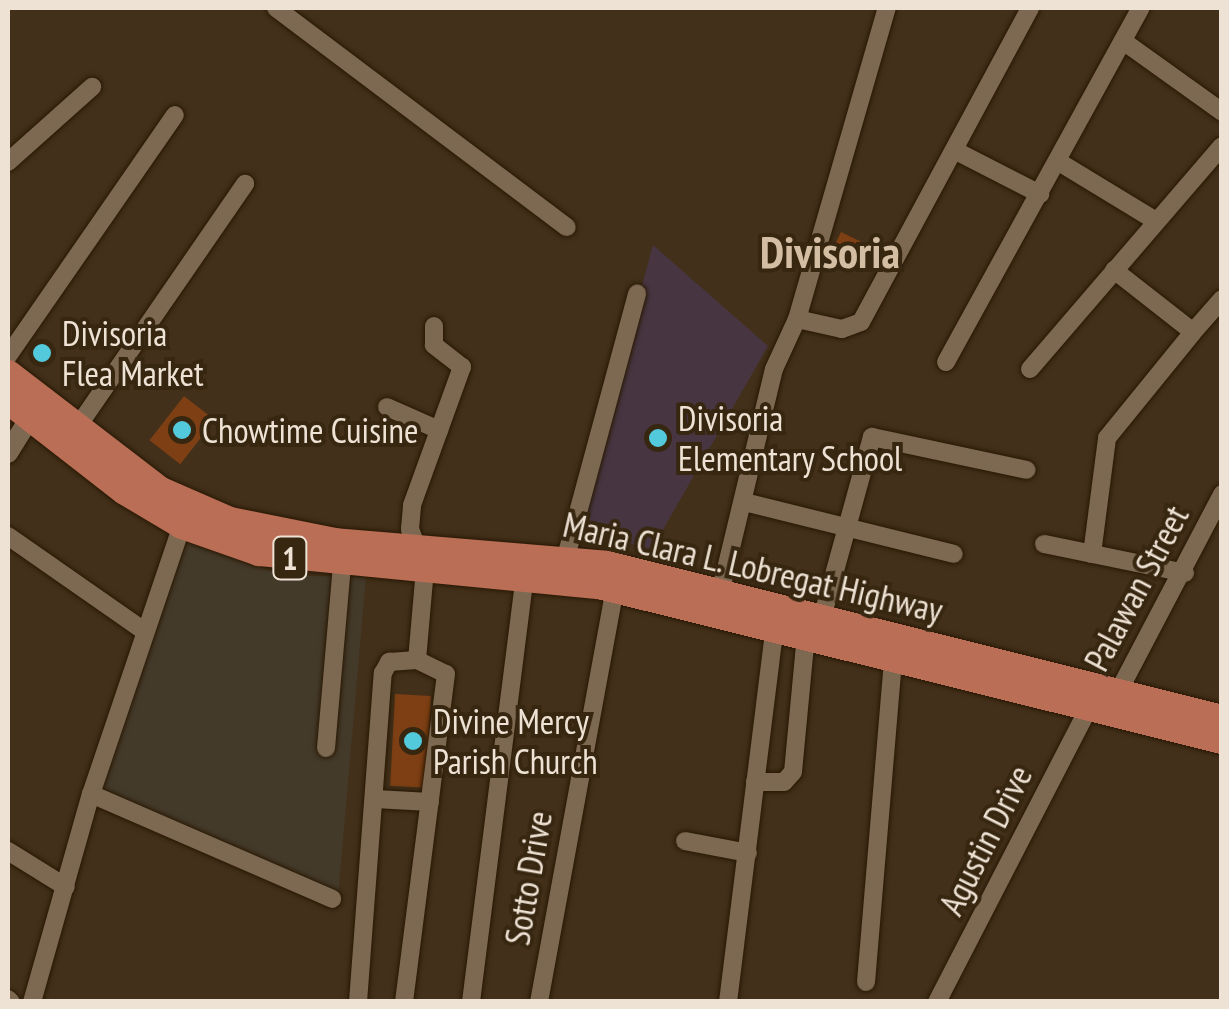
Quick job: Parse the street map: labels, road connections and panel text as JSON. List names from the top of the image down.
{
  "streets": {
    "highway": ["1", "Maria Clara L. Lobregat Highway"],
    "street": ["Palawan Street", "Agustin Drive", "Sotto Drive"]
  },
  "crossings": [
    ["Maria Clara L. Lobregat Highway", "Palawan Street"],
    ["Maria Clara L. Lobregat Highway", "Agustin Drive"],
    ["Maria Clara L. Lobregat Highway", "Sotto Drive"],
    ["Palawan Street", "Agustin Drive"]
  ],
  "districts": ["Divisoria"],
  "places": [
    "Divisoria Flea Market",
    "Chowtime Cuisine",
    "Divisoria Elementary School",
    "Divine Mercy Parish Church"
  ]
}
